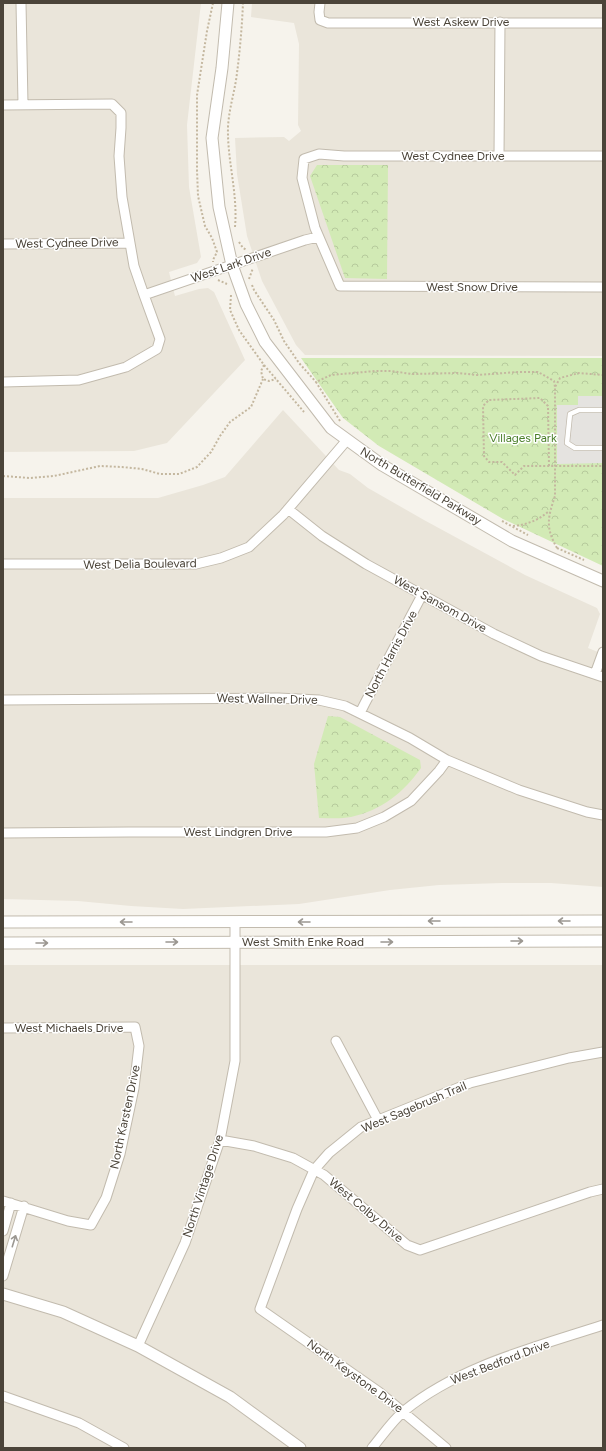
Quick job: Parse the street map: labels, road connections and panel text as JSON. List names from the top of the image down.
{
  "streets": {
    "street": [
      "West Askew Drive",
      "West Cydnee Drive",
      "West Lark Drive",
      "West Snow Drive",
      "North Butterfield Parkway",
      "West Delia Boulevard",
      "West Sansom Drive",
      "North Harris Drive",
      "West Wallner Drive",
      "West Lindgren Drive",
      "West Smith Enke Road",
      "West Michaels Drive",
      "West Sagebrush Trail",
      "North Karsten Drive",
      "North Vintage Drive",
      "West Colby Drive",
      "West Bedford Drive",
      "North Keystone Drive"
    ]
  },
  "crossings": [
    ["West Cydnee Drive", "West Lark Drive"],
    ["West Cydnee Drive", "West Snow Drive"],
    ["West Lark Drive", "West Snow Drive"],
    ["West Lark Drive", "North Butterfield Parkway"],
    ["North Butterfield Parkway", "West Delia Boulevard"],
    ["West Delia Boulevard", "West Sansom Drive"],
    ["West Sansom Drive", "North Harris Drive"],
    ["North Harris Drive", "West Wallner Drive"],
    ["West Wallner Drive", "West Lindgren Drive"],
    ["West Smith Enke Road", "North Vintage Drive"],
    ["West Michaels Drive", "North Karsten Drive"],
    ["West Sagebrush Trail", "West Colby Drive"],
    ["West Sagebrush Trail", "North Keystone Drive"],
    ["North Vintage Drive", "West Colby Drive"],
    ["West Bedford Drive", "North Keystone Drive"]
  ],
  "parks": ["Villages Park"]
}
